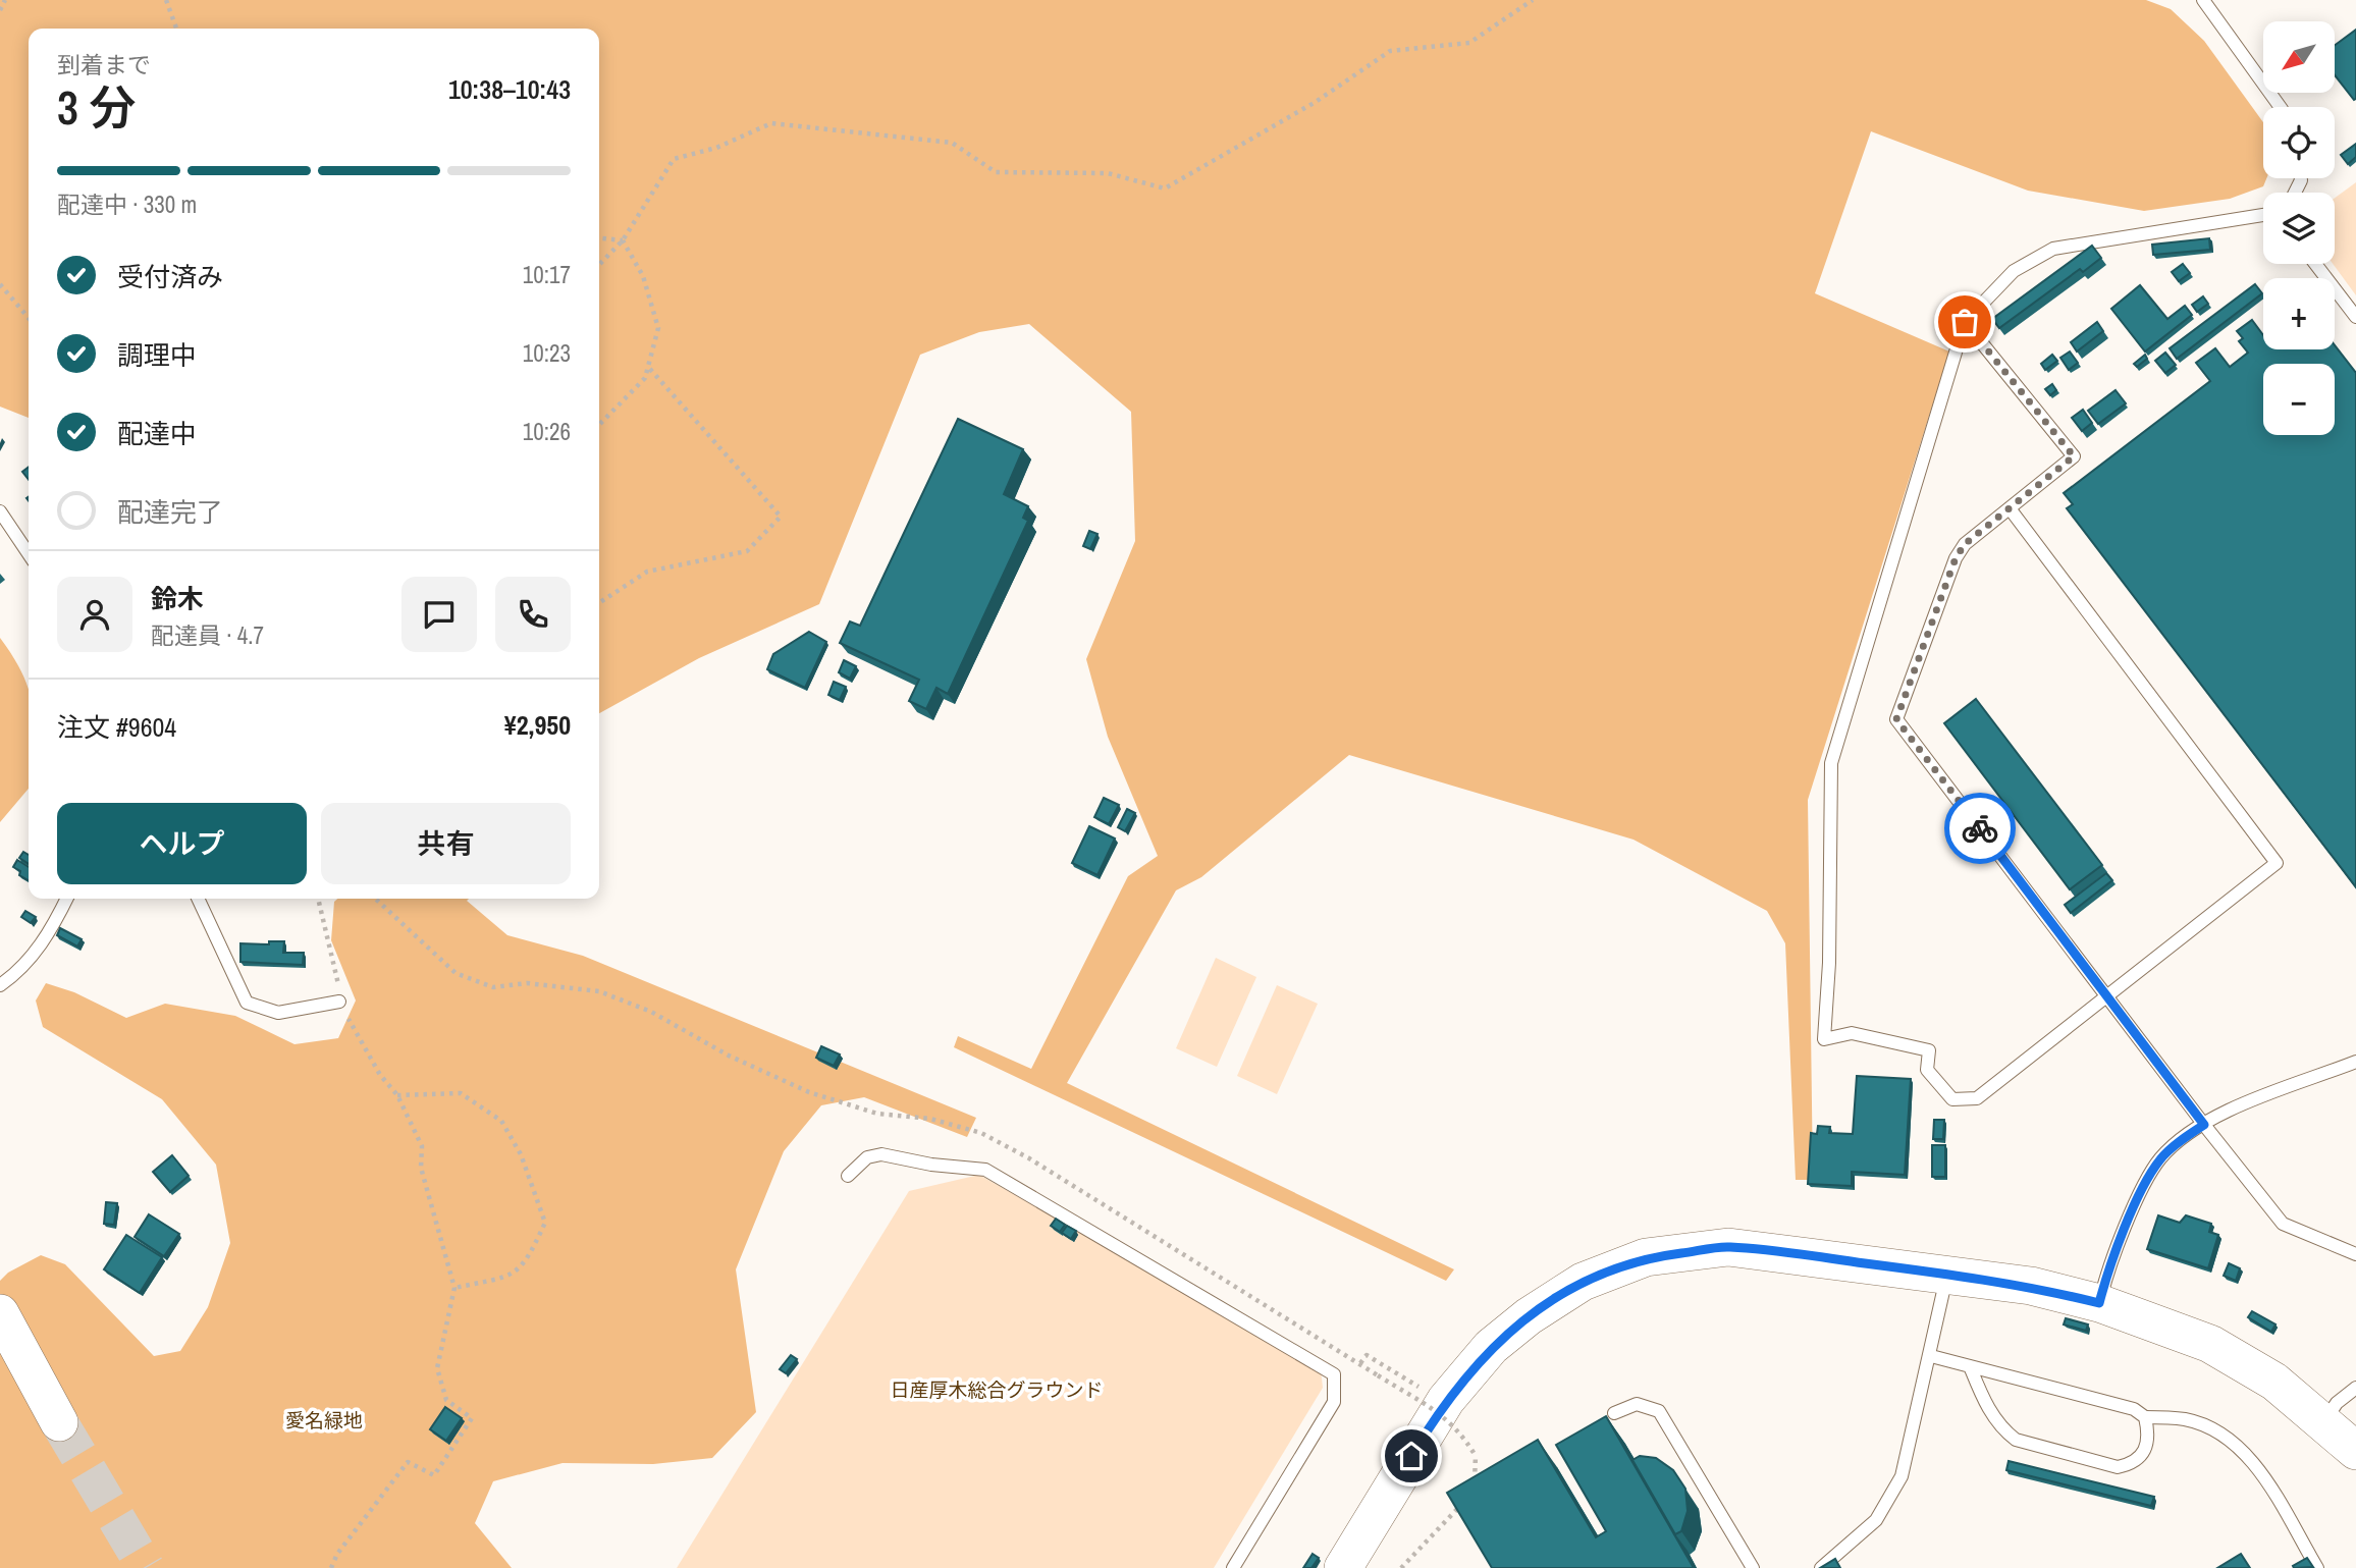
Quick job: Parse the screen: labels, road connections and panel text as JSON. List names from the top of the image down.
{
  "parks": ["日産厚木総合グラウンド", "愛名緑地"],
  "north": "bottom left",
  "page": {
    "map_buttons": ["+", "−"],
    "heading": ["3 分", "到着まで", "10:38–10:43"],
    "panel": [
      "鈴木",
      "配達員 · 4.7",
      "注文 #9604",
      "¥2,950"
    ],
    "bar": "配達中 · 330 m",
    "list": [
      ["受付済み", "10:17"],
      ["調理中", "10:23"],
      ["配達中", "10:26"],
      "配達完了"
    ],
    "buttons": ["ヘルプ", "共有"]
  }
}
